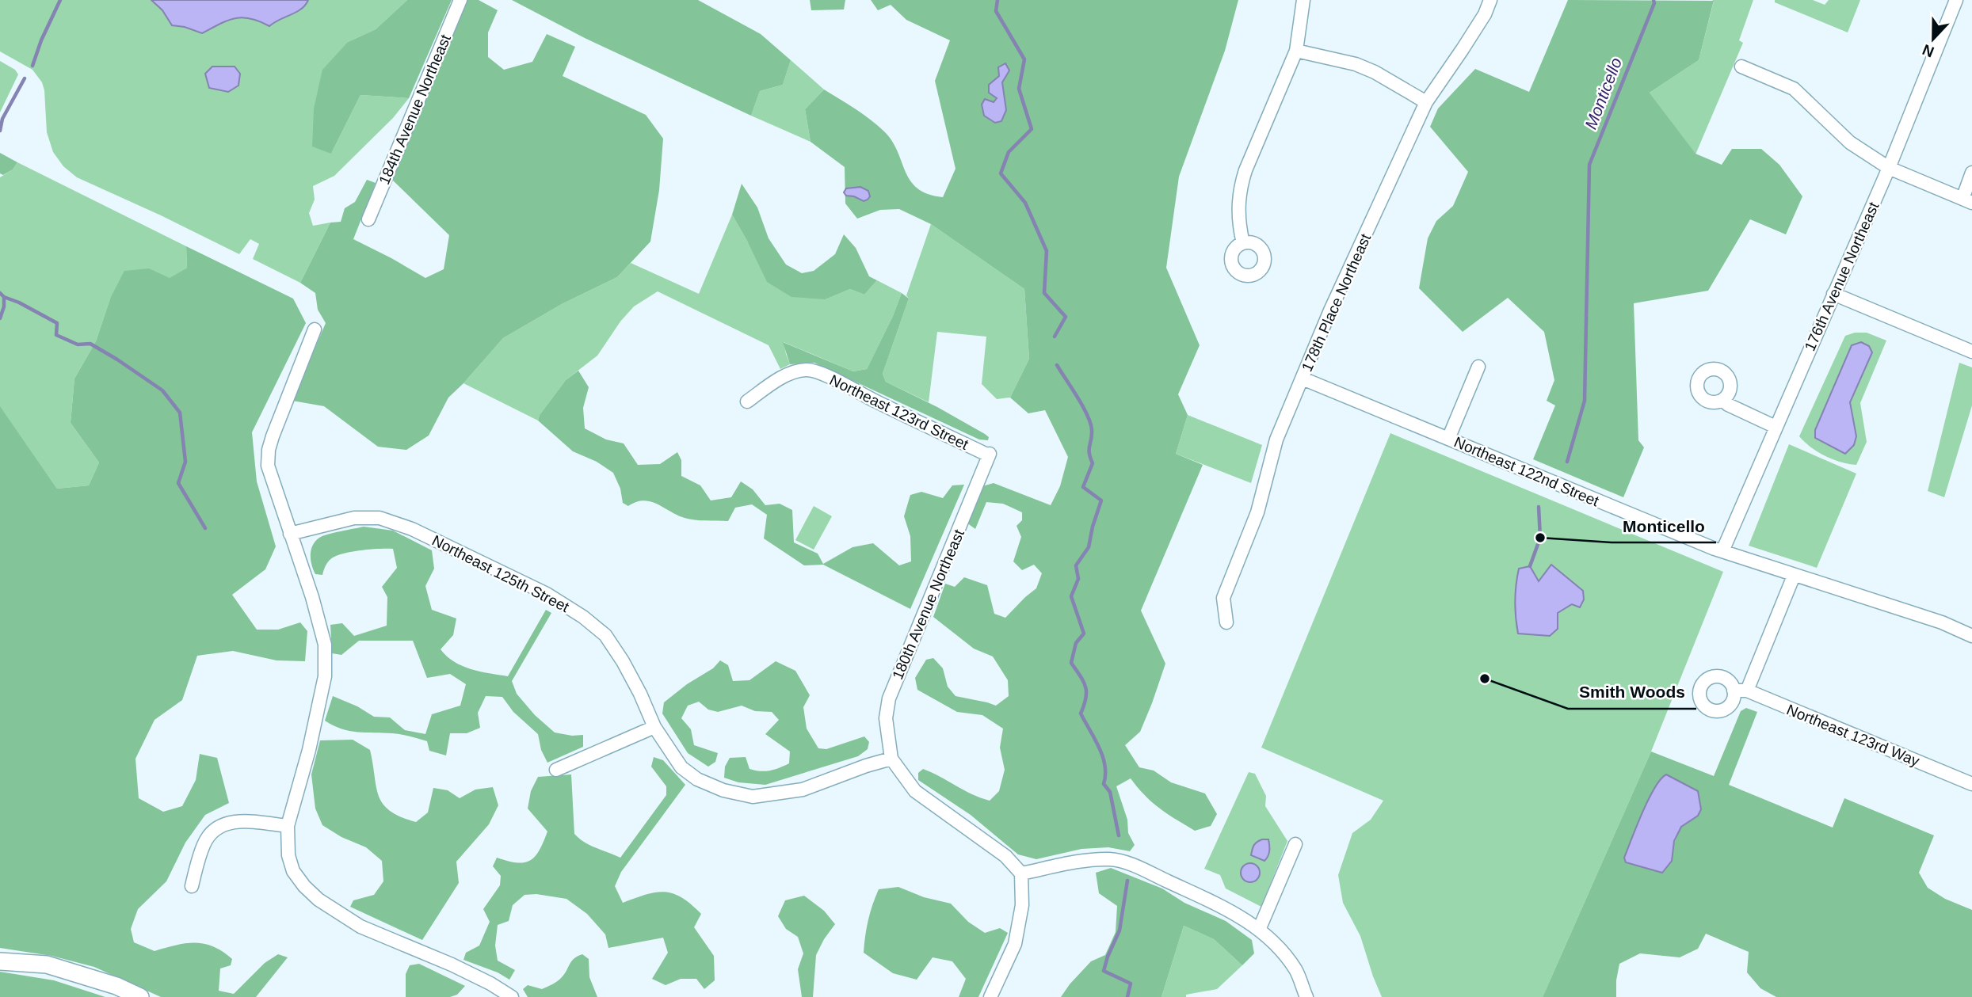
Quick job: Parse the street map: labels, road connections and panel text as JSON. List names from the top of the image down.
{
  "streets": {
    "street": [
      "184th Avenue Northeast",
      "176th Avenue Northeast",
      "178th Place Northeast",
      "Northeast 123rd Street",
      "Northeast 122nd Street",
      "Northeast 125th Street",
      "180th Avenue Northeast",
      "Northeast 123rd Way"
    ]
  },
  "crossings": [
    ["176th Avenue Northeast", "Northeast 122nd Street"],
    ["178th Place Northeast", "Northeast 122nd Street"],
    ["Northeast 123rd Street", "180th Avenue Northeast"],
    ["Northeast 122nd Street", "Northeast 123rd Way"],
    ["Northeast 125th Street", "180th Avenue Northeast"]
  ],
  "water": ["Monticello"],
  "places": ["Monticello", "Smith Woods"],
  "north": "bottom"
}
